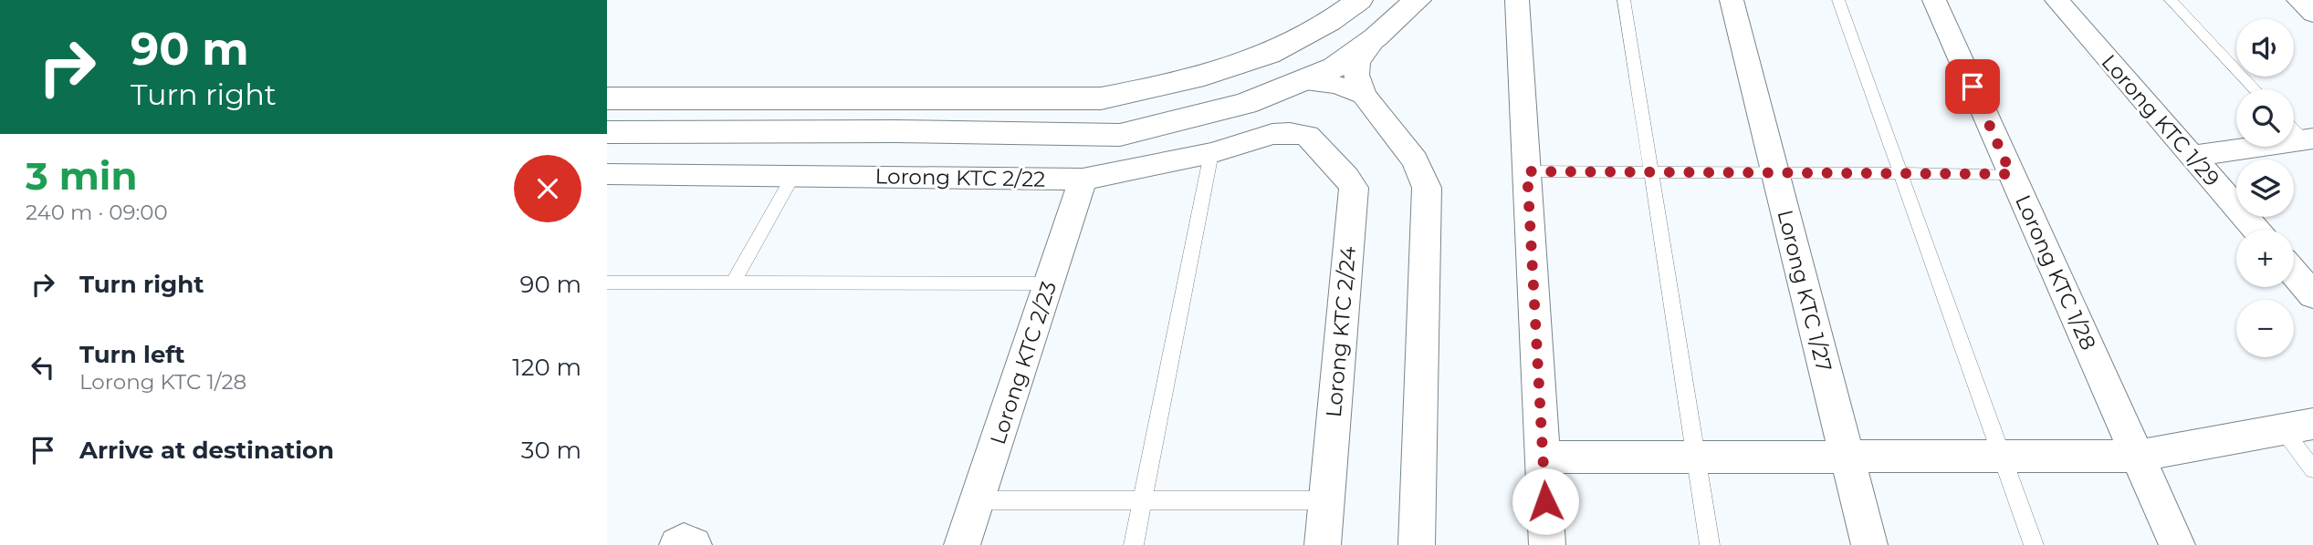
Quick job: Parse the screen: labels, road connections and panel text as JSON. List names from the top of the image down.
{
  "streets": {
    "street": [
      "Lorong KTC 1/29",
      "Lorong KTC 2/22",
      "Lorong KTC 1/28",
      "Lorong KTC 1/27",
      "Lorong KTC 2/24",
      "Lorong KTC 2/23"
    ]
  },
  "crossings": [
    ["Lorong KTC 2/22", "Lorong KTC 2/24"],
    ["Lorong KTC 2/22", "Lorong KTC 2/23"]
  ],
  "page": {
    "turn": ["90 m", "Turn right"],
    "map_buttons": ["+", "−"],
    "heading": ["3 min", "240 m · 09:00"],
    "list": [
      {
        "name": "Turn right",
        "value": "90 m"
      },
      {
        "name": "Turn left",
        "note": "Lorong KTC 1/28",
        "value": "120 m"
      },
      {
        "name": "Arrive at destination",
        "value": "30 m"
      }
    ]
  }
}
